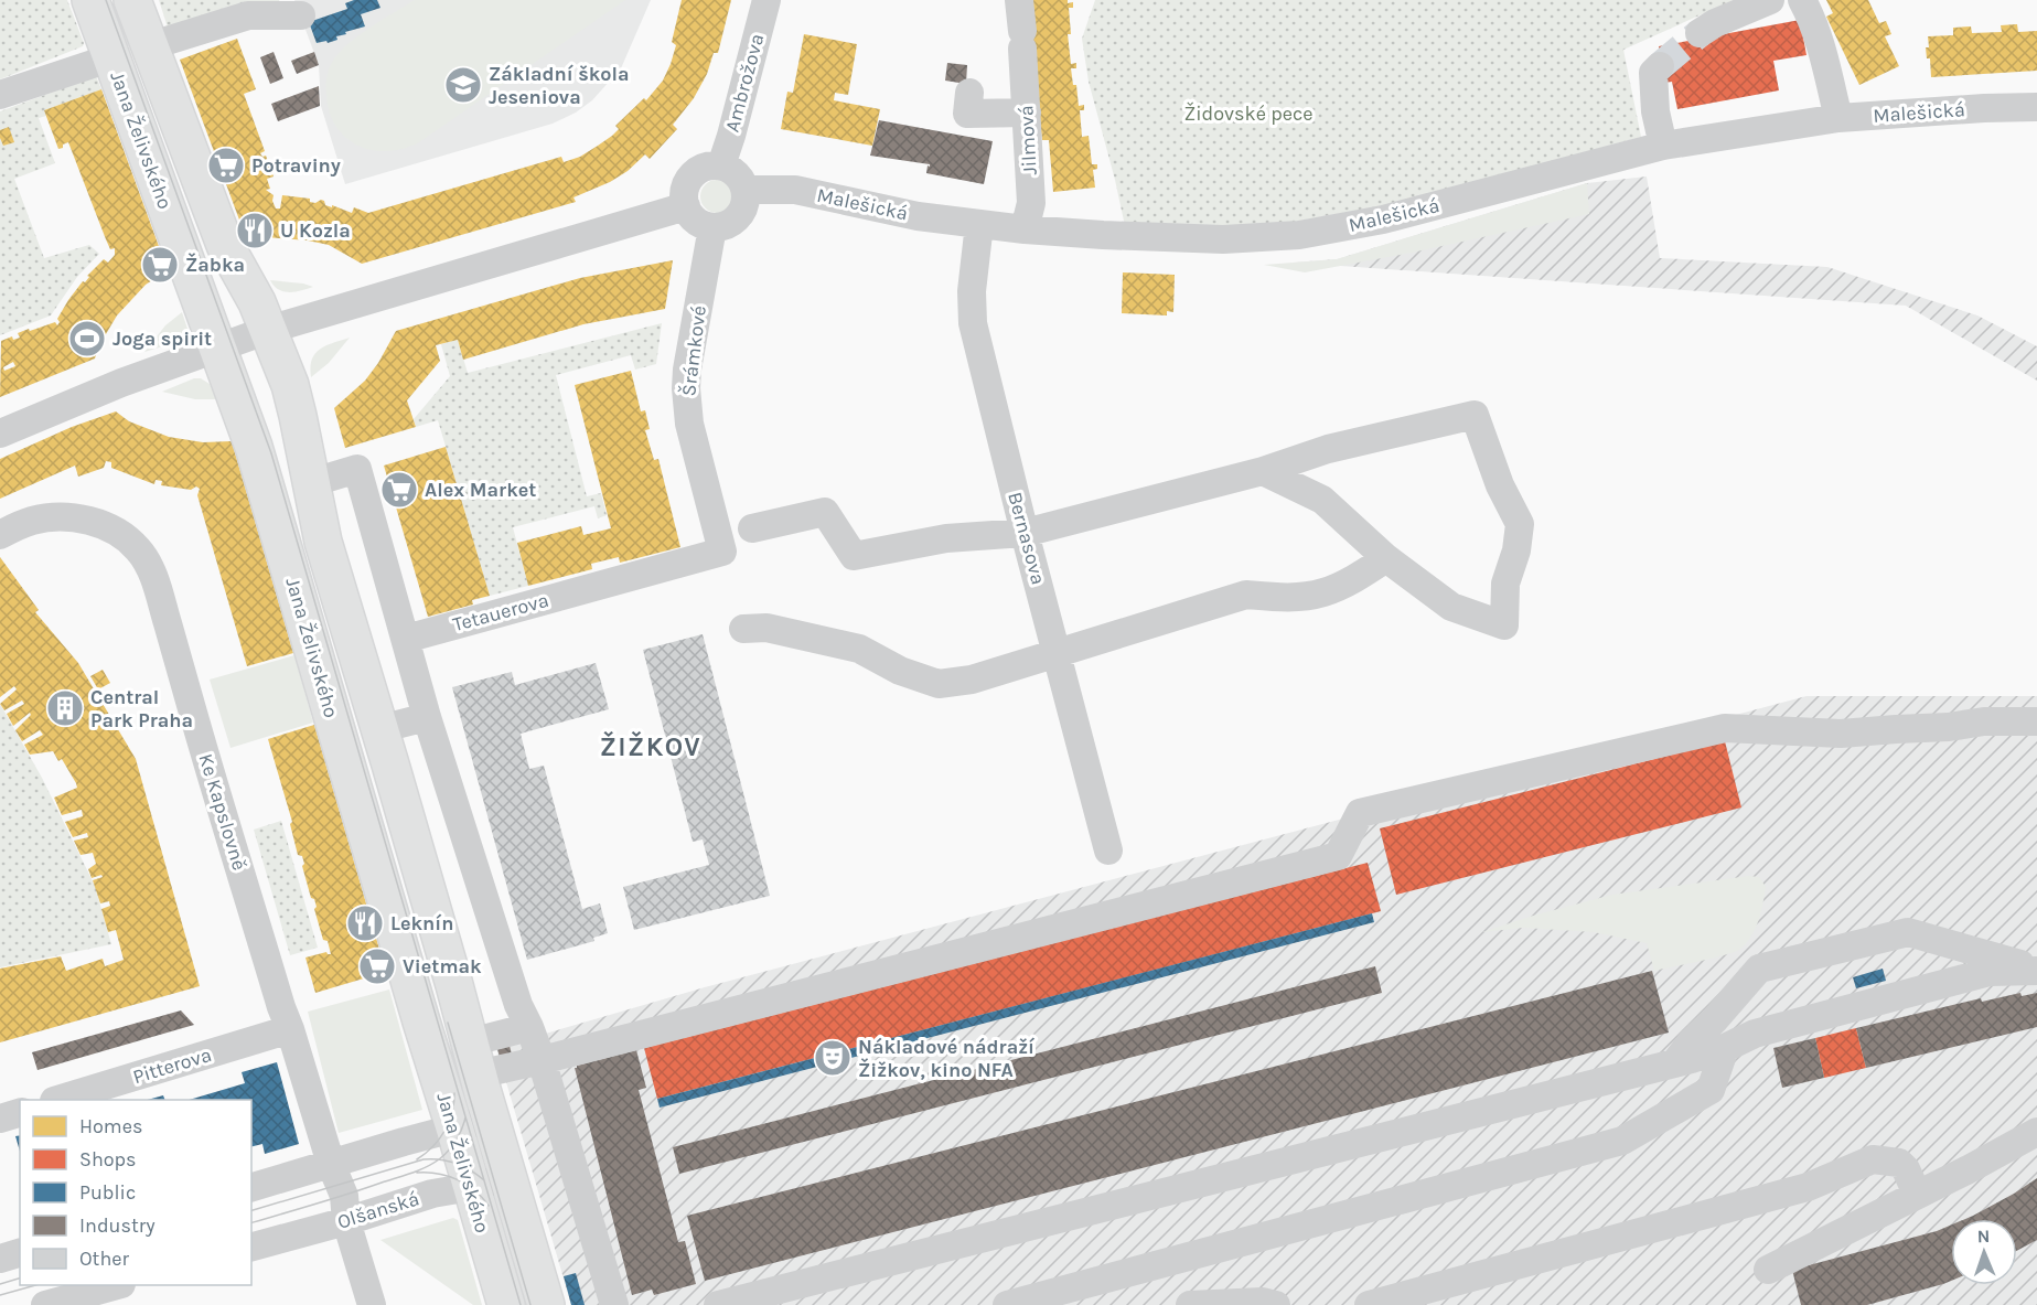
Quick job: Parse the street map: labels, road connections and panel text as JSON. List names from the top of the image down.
{
  "streets": {
    "main road": ["Jana Želivského"],
    "street": [
      "Ambrožova",
      "Malešická",
      "Jilmová",
      "Šrámkové",
      "Bernasova",
      "Tetauerova",
      "Ke Kapslovně",
      "Pitterova",
      "Olšanská"
    ]
  },
  "crossings": [
    ["Ambrožova", "Malešická"],
    ["Ambrožova", "Šrámkové"],
    ["Malešická", "Jilmová"],
    ["Malešická", "Šrámkové"],
    ["Malešická", "Bernasova"],
    ["Jana Želivského", "Olšanská"],
    ["Šrámkové", "Tetauerova"],
    ["Ke Kapslovně", "Pitterova"],
    ["Ke Kapslovně", "Olšanská"]
  ],
  "districts": ["ŽIŽKOV"],
  "parks": ["Židovské pece"],
  "places": {
    "school or university": ["Základní škola Jeseniova"],
    "supermarket": [
      "Potraviny",
      "Žabka",
      "Alex Market",
      "Vietmak"
    ],
    "restaurant": ["U Kozla", "Leknín"],
    "sports": ["Joga spirit"],
    "building": ["Central Park Praha"],
    "theatre": ["Nákladové nádraží Žižkov, kino NFA"]
  },
  "legend": [
    "Homes",
    "Shops",
    "Public",
    "Industry",
    "Other"
  ],
  "north": "top"
}
